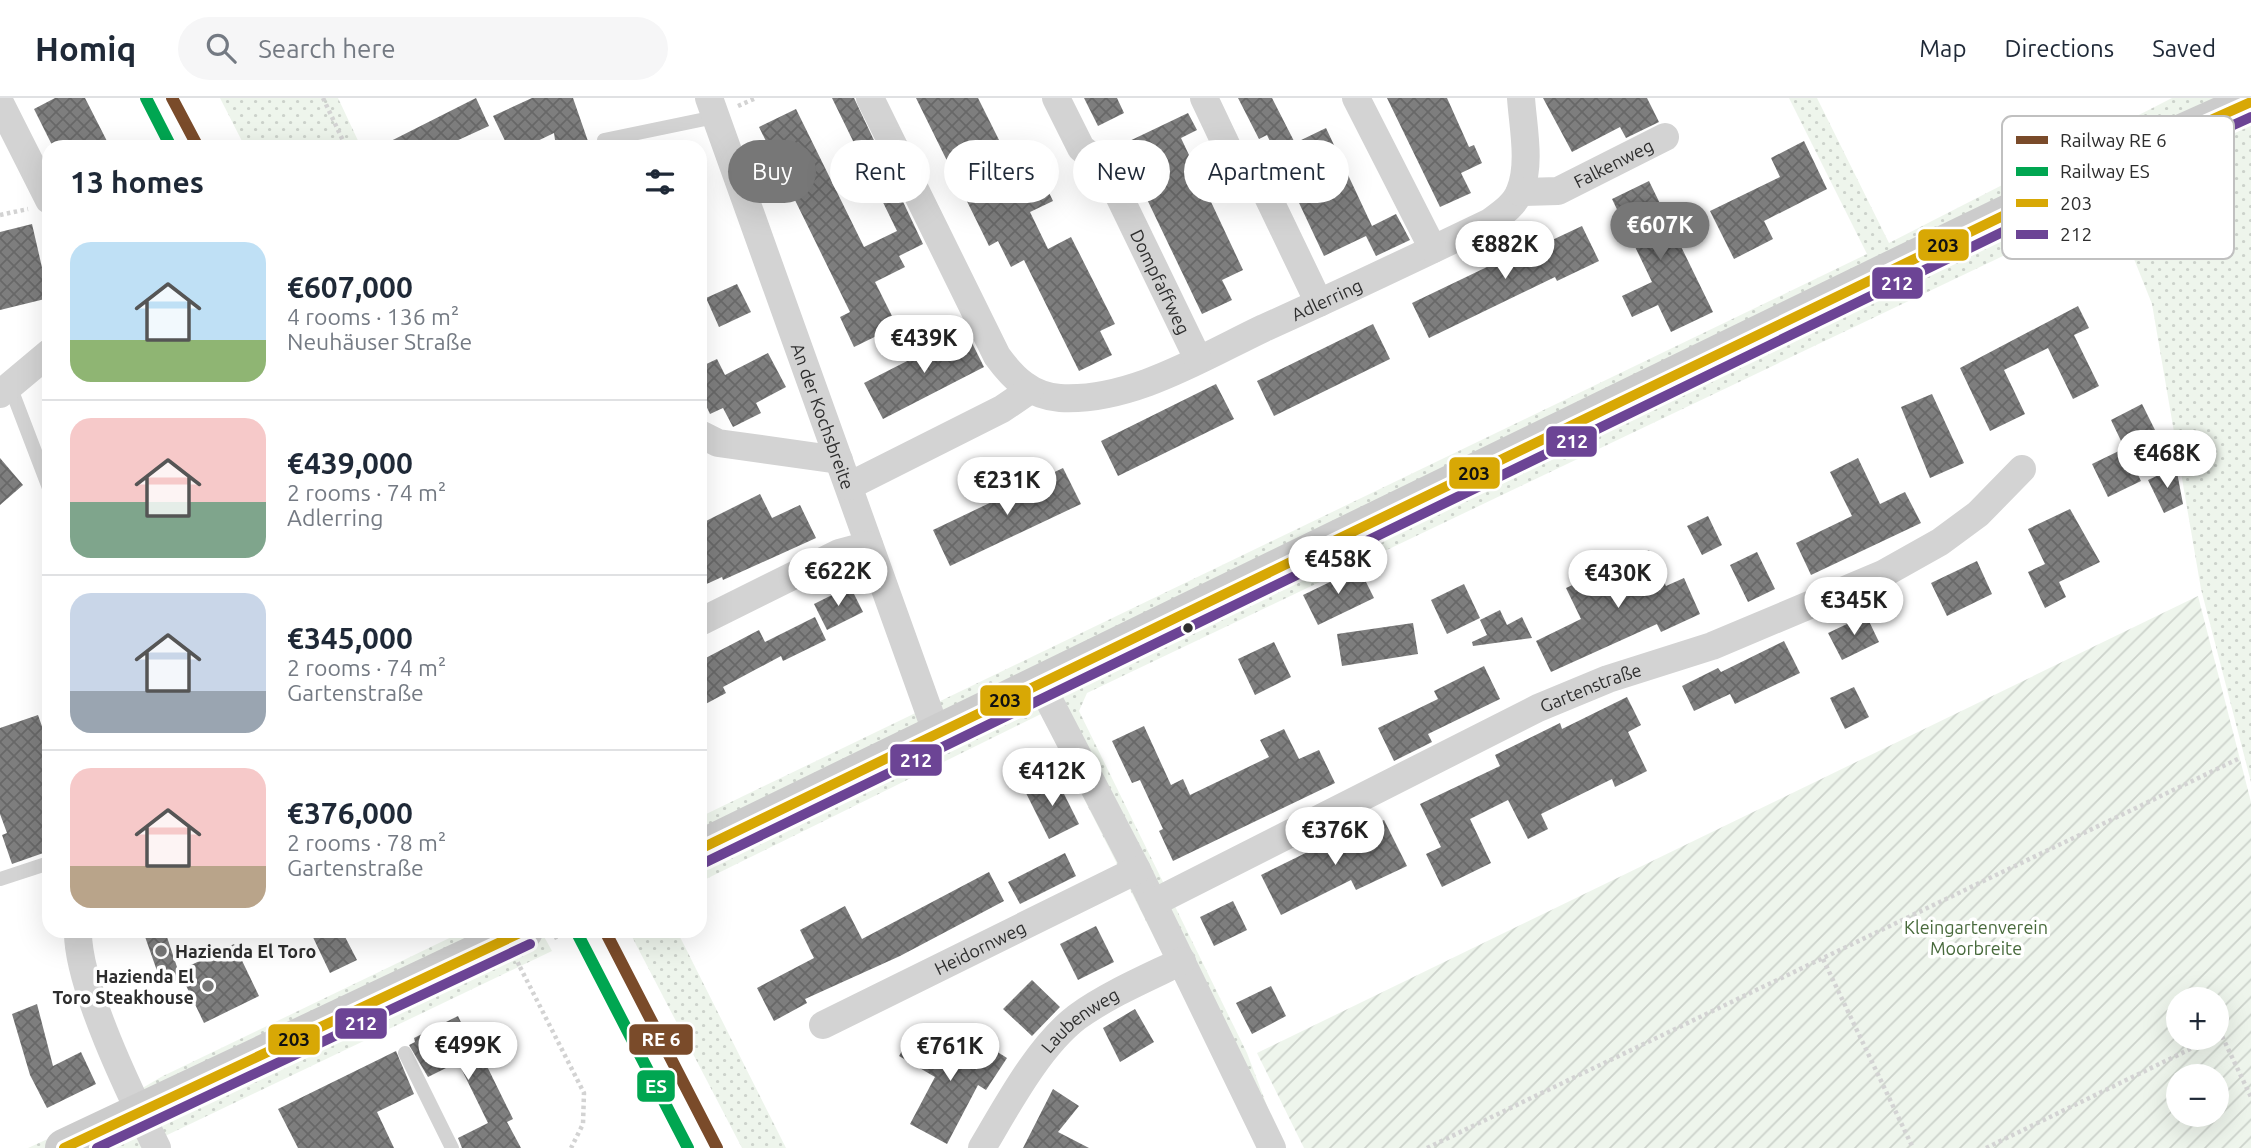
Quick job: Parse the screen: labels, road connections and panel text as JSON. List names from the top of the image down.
{
  "streets": {
    "street": [
      "Falkenweg",
      "Dompfaffweg",
      "Adlerring",
      "An der Kochsbreite",
      "Gartenstraße",
      "Heidornweg",
      "Laubenweg"
    ]
  },
  "crossings": [
    ["Falkenweg", "Adlerring"],
    ["Dompfaffweg", "Adlerring"]
  ],
  "parks": ["Kleingartenverein Moorbreite"],
  "places": ["Hazienda El Toro", "Hazienda El Toro Steakhouse"],
  "lines": ["rail line ES", "transit line 203", "transit line 212"],
  "legend": [
    "Railway RE 6",
    "Railway ES",
    "203",
    "212"
  ],
  "page": {
    "header": "Homiq",
    "search": "Search here",
    "nav": ["Map", "Directions", "Saved"],
    "chip": [
      "Buy",
      "Rent",
      "Filters",
      "New",
      "Apartment"
    ],
    "heading": "13 homes",
    "price": [
      "€607K",
      "€882K",
      "€439K",
      "€468K",
      "€231K",
      "€458K",
      "€622K",
      "€430K",
      "€345K",
      "€412K",
      "€376K",
      "€499K",
      "€761K"
    ],
    "list": [
      {
        "name": "€607,000",
        "note": "4 rooms · 136 m² · Neuhäuser Straße"
      },
      {
        "name": "€439,000",
        "note": "2 rooms · 74 m² · Adlerring"
      },
      {
        "name": "€345,000",
        "note": "2 rooms · 74 m² · Gartenstraße"
      },
      {
        "name": "€376,000",
        "note": "2 rooms · 78 m² · Gartenstraße"
      }
    ],
    "map_buttons": ["+", "−"]
  }
}
